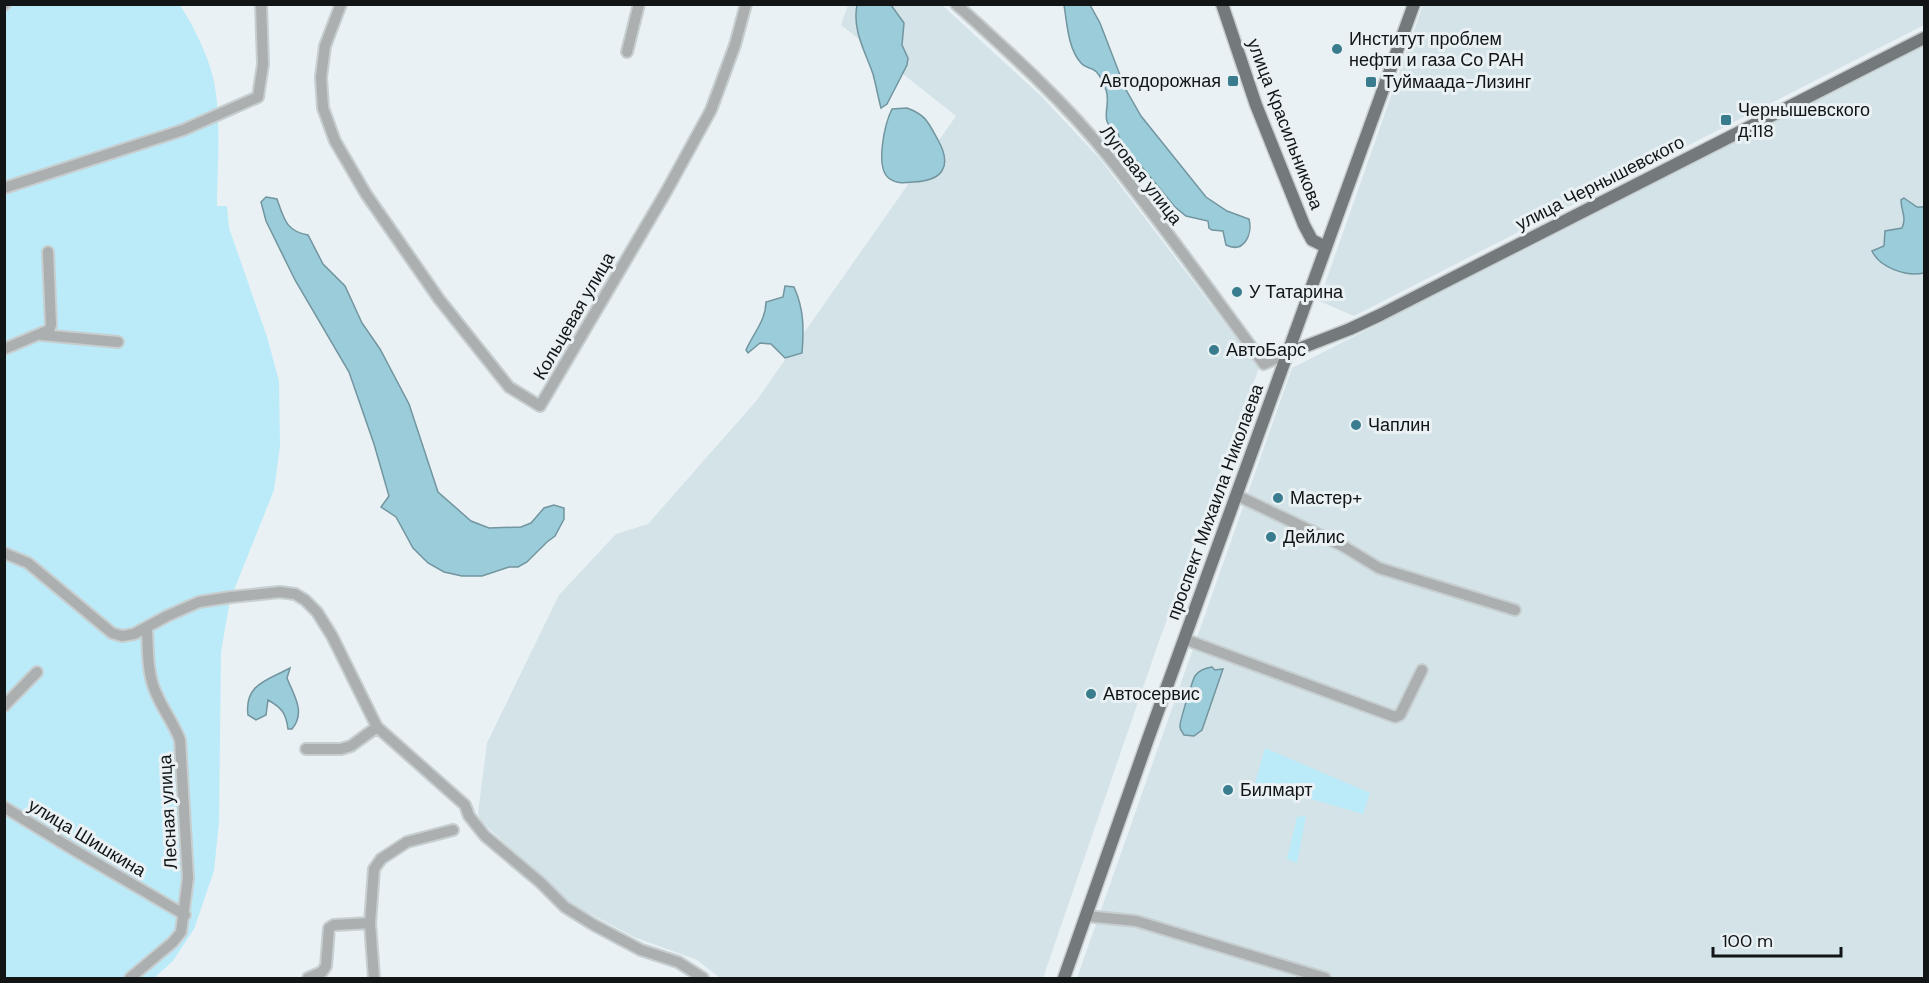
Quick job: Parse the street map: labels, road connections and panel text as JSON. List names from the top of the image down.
{
  "streets": {
    "main road": ["улица Красильникова", "улица Чернышевского", "проспект Михаила Николаева"],
    "street": [
      "Луговая улица",
      "Кольцевая улица",
      "Лесная улица",
      "улица Шишкина"
    ]
  },
  "crossings": [
    ["улица Красильникова", "проспект Михаила Николаева"],
    ["Луговая улица", "улица Чернышевского"],
    ["Луговая улица", "проспект Михаила Николаева"],
    ["улица Чернышевского", "проспект Михаила Николаева"],
    ["Лесная улица", "улица Шишкина"]
  ],
  "places": {
    "other": [
      "Институт проблем нефти и газа Со РАН",
      "У Татарина",
      "АвтоБарс",
      "Чаплин",
      "Мастер+",
      "Дейлис",
      "Автосервис",
      "Билмарт"
    ],
    "transit": ["Автодорожная", "Туймаада-Лизинг", "Чернышевского д.118"]
  },
  "scale_bar": "100 m"
}
